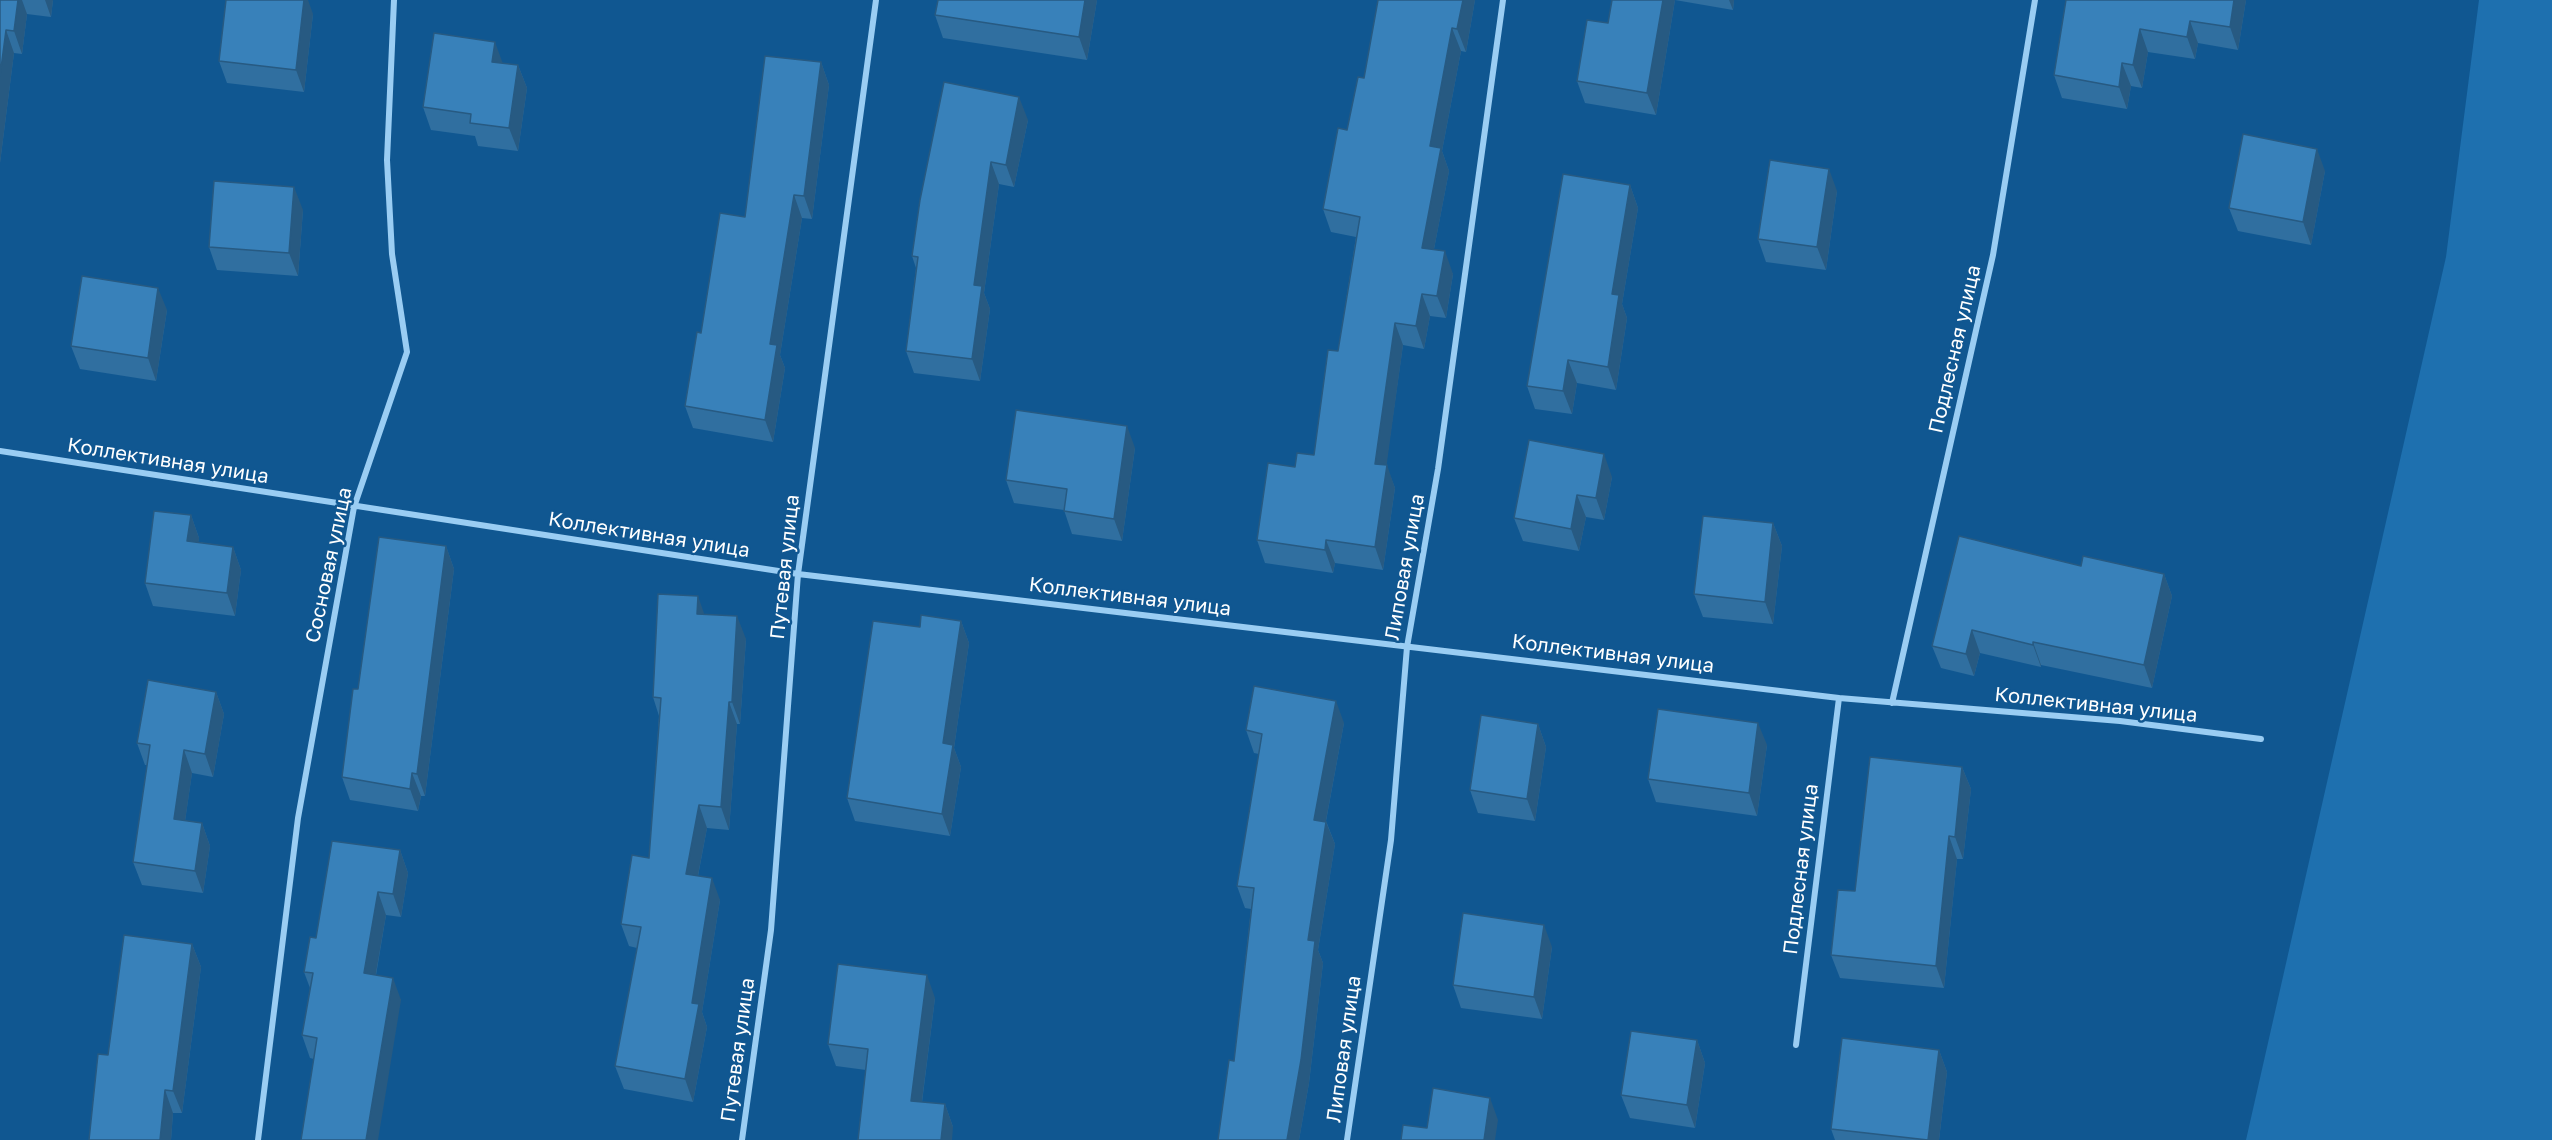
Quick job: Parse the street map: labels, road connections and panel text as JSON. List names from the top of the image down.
{
  "streets": {
    "street": [
      "Подлесная улица",
      "Коллективная улица",
      "Сосновая улица",
      "Путевая улица",
      "Липовая улица"
    ]
  },
  "crossings": [
    ["Подлесная улица", "Коллективная улица"],
    ["Коллективная улица", "Сосновая улица"],
    ["Коллективная улица", "Путевая улица"],
    ["Коллективная улица", "Липовая улица"]
  ]
}
